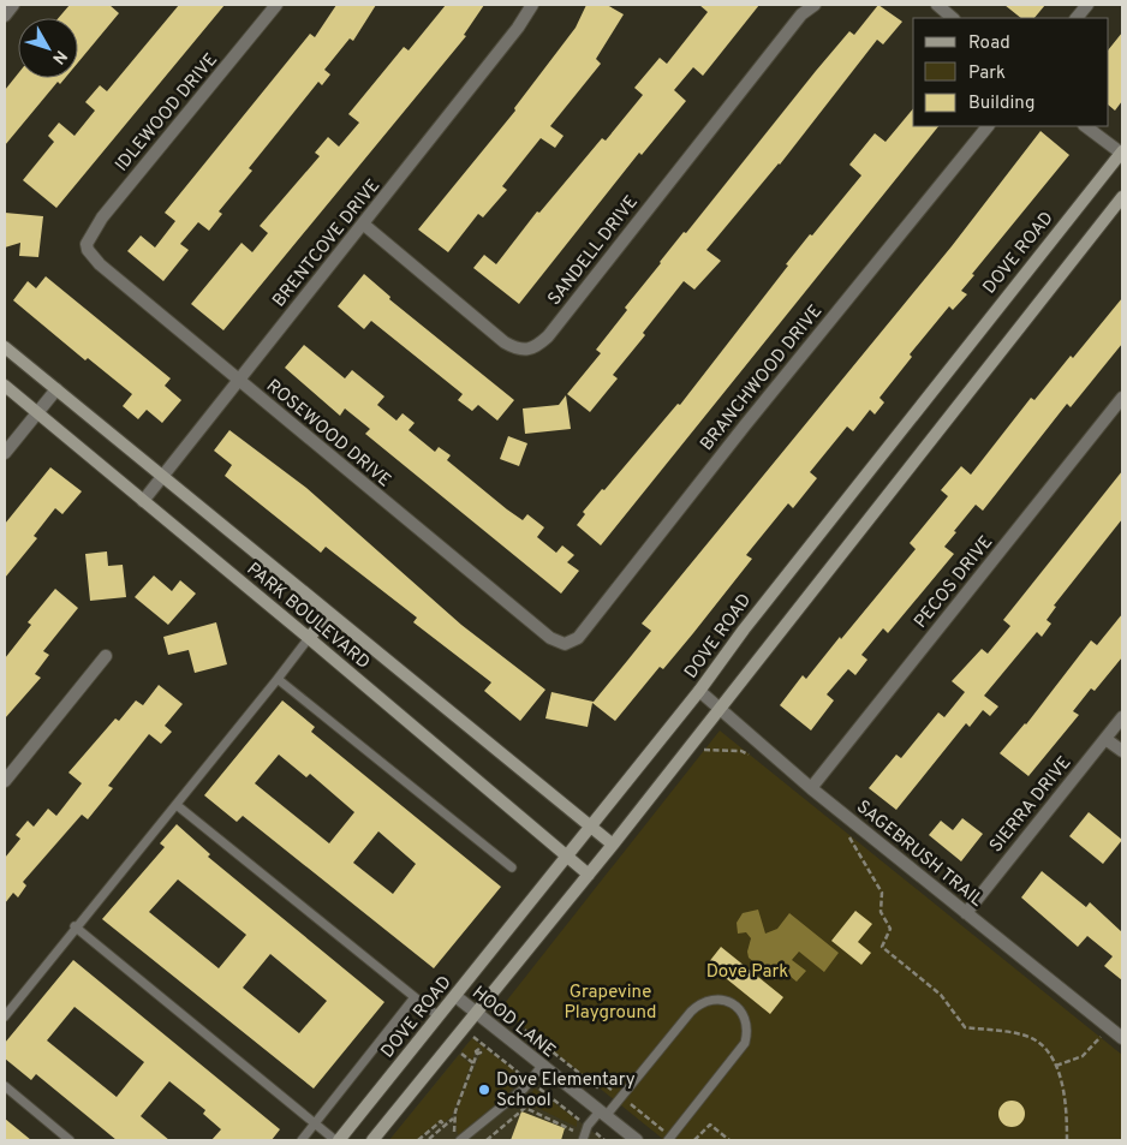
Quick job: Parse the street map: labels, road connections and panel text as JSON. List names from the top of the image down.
{
  "streets": {
    "main road": ["DOVE ROAD", "PARK BOULEVARD"],
    "street": [
      "IDLEWOOD DRIVE",
      "BRENTCOVE DRIVE",
      "SANDELL DRIVE",
      "BRANCHWOOD DRIVE",
      "ROSEWOOD DRIVE",
      "PECOS DRIVE",
      "SIERRA DRIVE",
      "SAGEBRUSH TRAIL",
      "HOOD LANE"
    ]
  },
  "crossings": [
    ["IDLEWOOD DRIVE", "ROSEWOOD DRIVE"],
    ["BRENTCOVE DRIVE", "SANDELL DRIVE"],
    ["BRENTCOVE DRIVE", "ROSEWOOD DRIVE"],
    ["BRENTCOVE DRIVE", "PARK BOULEVARD"],
    ["DOVE ROAD", "PARK BOULEVARD"],
    ["DOVE ROAD", "SAGEBRUSH TRAIL"],
    ["DOVE ROAD", "HOOD LANE"],
    ["BRANCHWOOD DRIVE", "ROSEWOOD DRIVE"],
    ["PECOS DRIVE", "SAGEBRUSH TRAIL"],
    ["SIERRA DRIVE", "SAGEBRUSH TRAIL"]
  ],
  "parks": ["Dove Park", "Grapevine Playground"],
  "places": ["Dove Elementary School"],
  "legend": ["Road", "Park", "Building"],
  "north": "bottom right"
}
